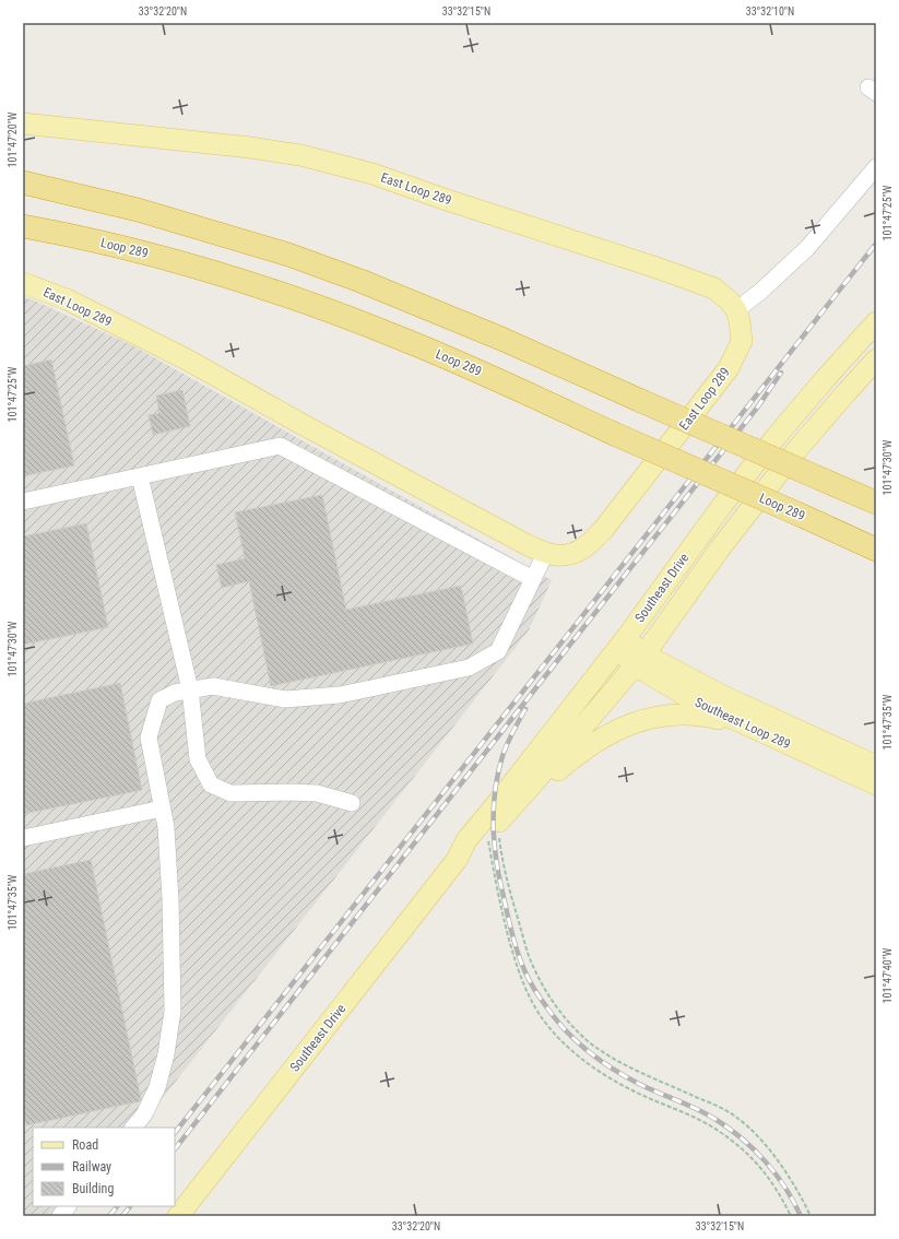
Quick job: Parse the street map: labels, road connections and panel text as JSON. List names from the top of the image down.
{
  "streets": {
    "highway": ["Loop 289"],
    "main road": ["East Loop 289", "Southeast Drive", "Southeast Loop 289"]
  },
  "crossings": [
    ["Southeast Drive", "Southeast Loop 289"]
  ],
  "legend": ["Road", "Railway", "Building"],
  "coordinates": [
    "33°32'20\"N",
    "33°32'15\"N",
    "33°32'10\"N",
    "101°47'20\"W",
    "101°47'25\"W",
    "101°47'30\"W",
    "101°47'35\"W",
    "101°47'40\"W"
  ]
}
